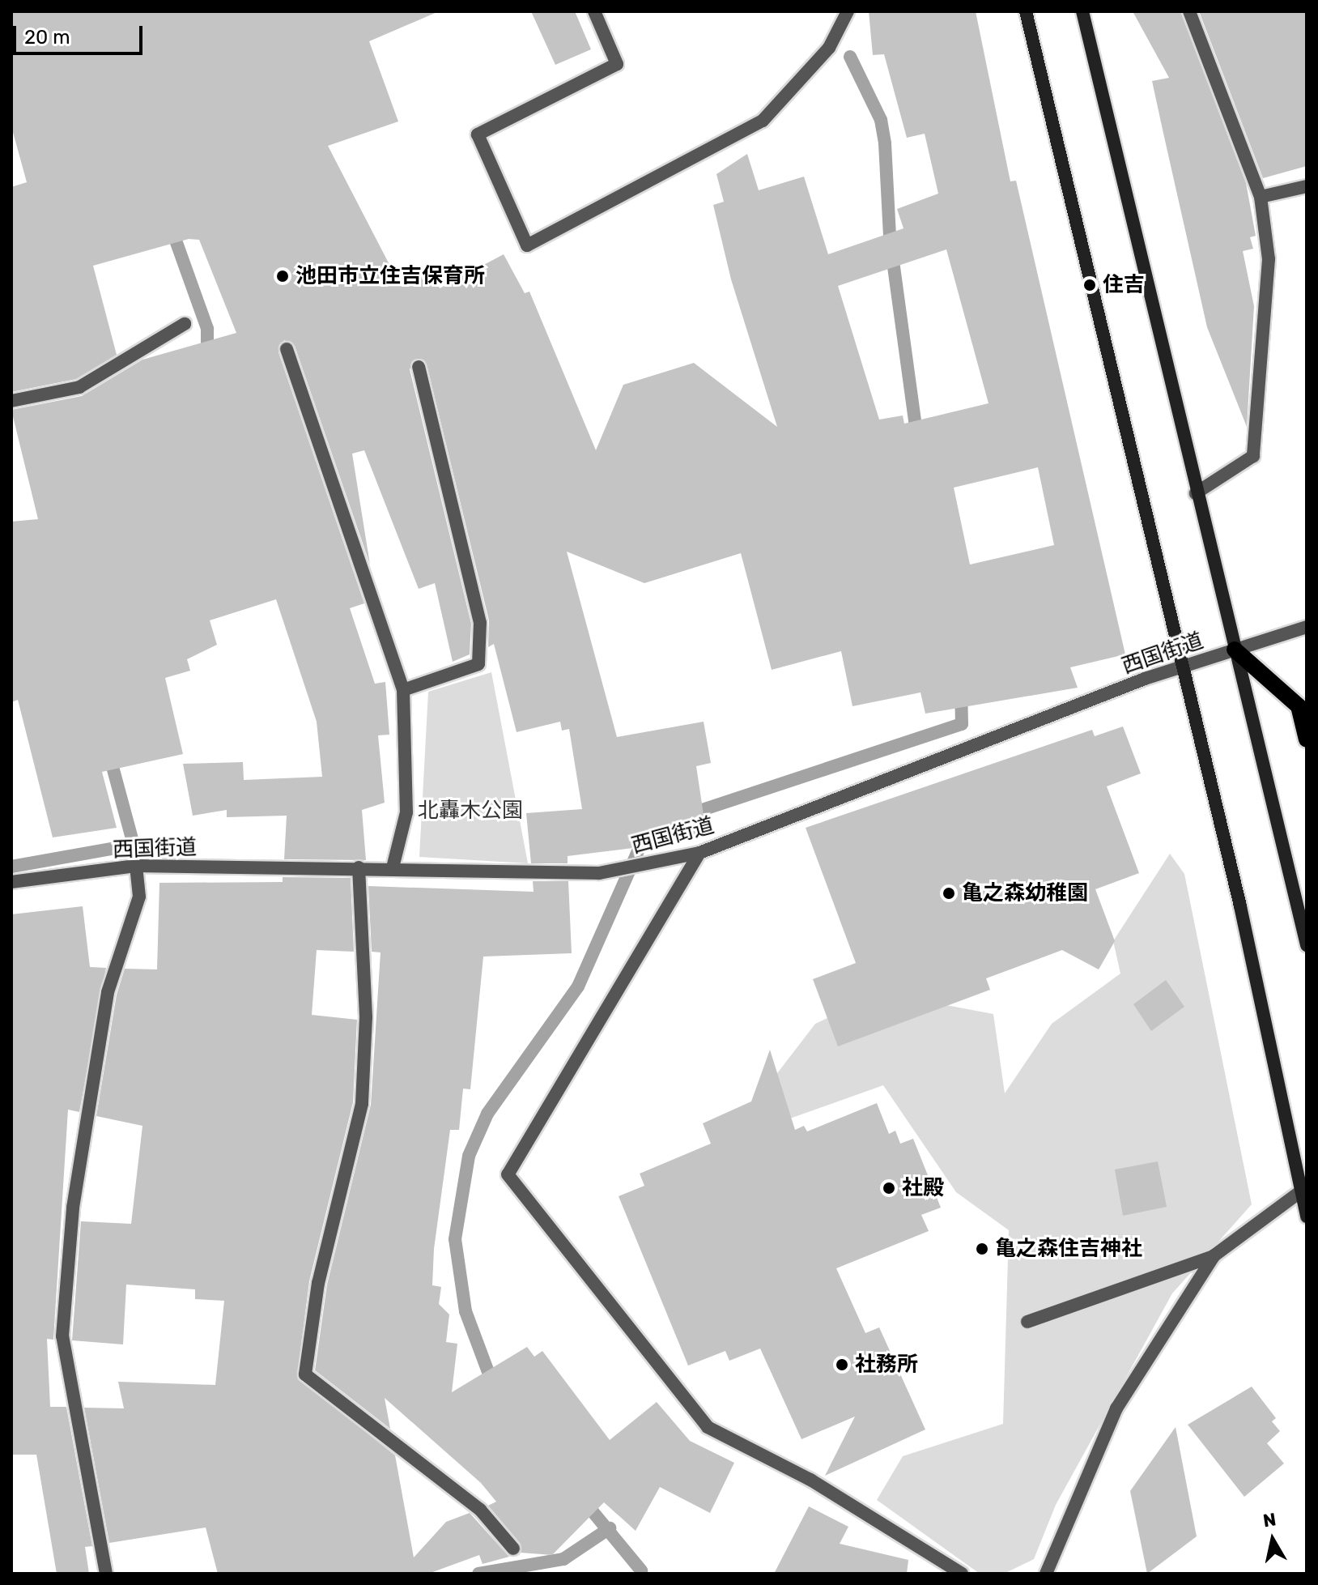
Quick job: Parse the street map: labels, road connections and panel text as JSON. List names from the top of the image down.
{
  "streets": {
    "street": ["西国街道"]
  },
  "parks": ["北轟木公園"],
  "places": [
    "池田市立住吉保育所",
    "住吉",
    "亀之森幼稚園",
    "社殿",
    "亀之森住吉神社",
    "社務所"
  ],
  "scale_bar": "20 m",
  "north": "top"
}
